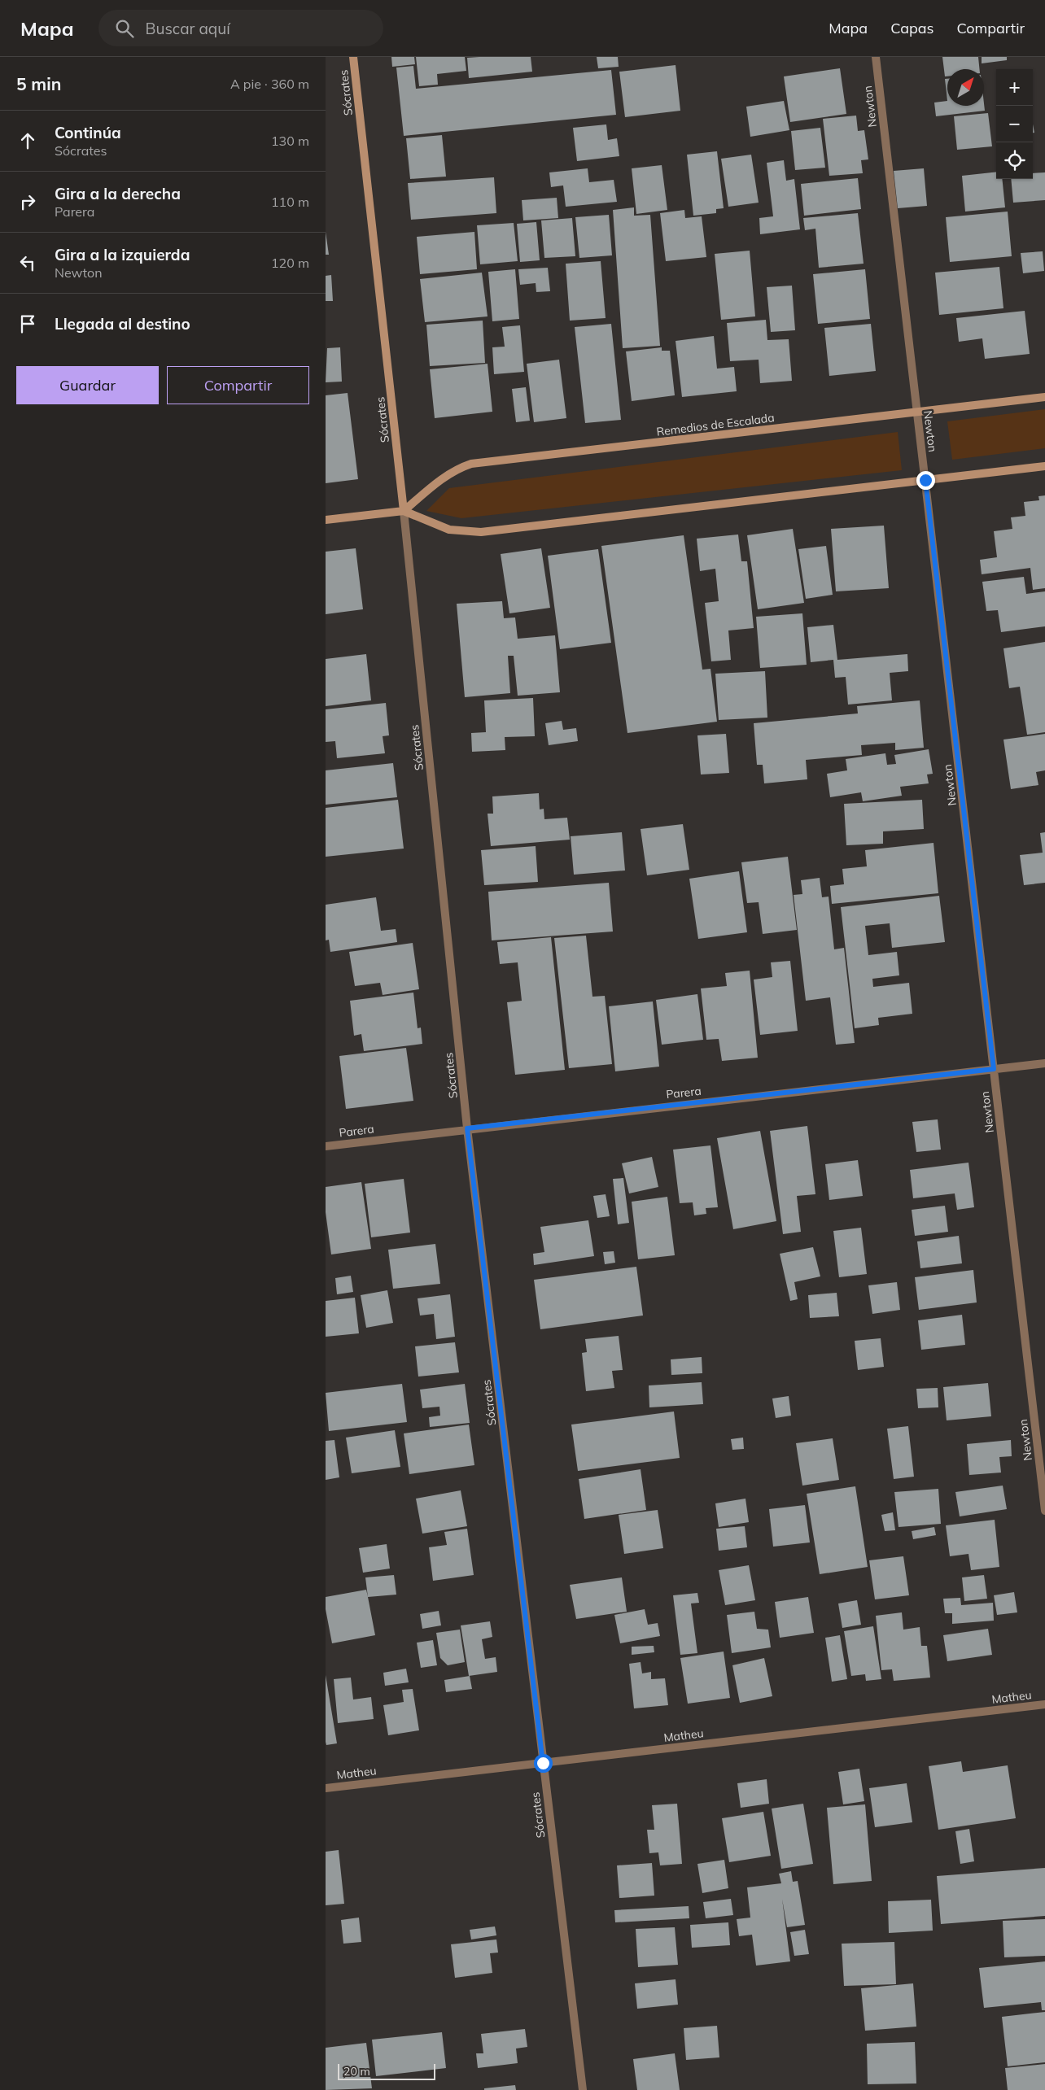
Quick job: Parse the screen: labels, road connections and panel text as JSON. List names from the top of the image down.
{
  "streets": {
    "main road": ["Sócrates", "Remedios de Escalada"],
    "street": ["Newton", "Parera", "Matheu"]
  },
  "crossings": [
    ["Sócrates", "Remedios de Escalada"],
    ["Sócrates", "Parera"],
    ["Sócrates", "Matheu"],
    ["Newton", "Remedios de Escalada"],
    ["Newton", "Parera"]
  ],
  "scale_bar": "20 m",
  "north": "top right",
  "page": {
    "header": "Mapa",
    "search": "Buscar aquí",
    "nav": ["Mapa", "Capas", "Compartir"],
    "heading": ["5 min", "A pie · 360 m"],
    "map_buttons": ["+", "−"],
    "list": [
      ["Continúa", "Sócrates", "130 m"],
      ["Gira a la derecha", "Parera", "110 m"],
      ["Gira a la izquierda", "Newton", "120 m"],
      "Llegada al destino"
    ],
    "buttons": ["Guardar", "Compartir"],
    "scale": "20 m"
  }
}
